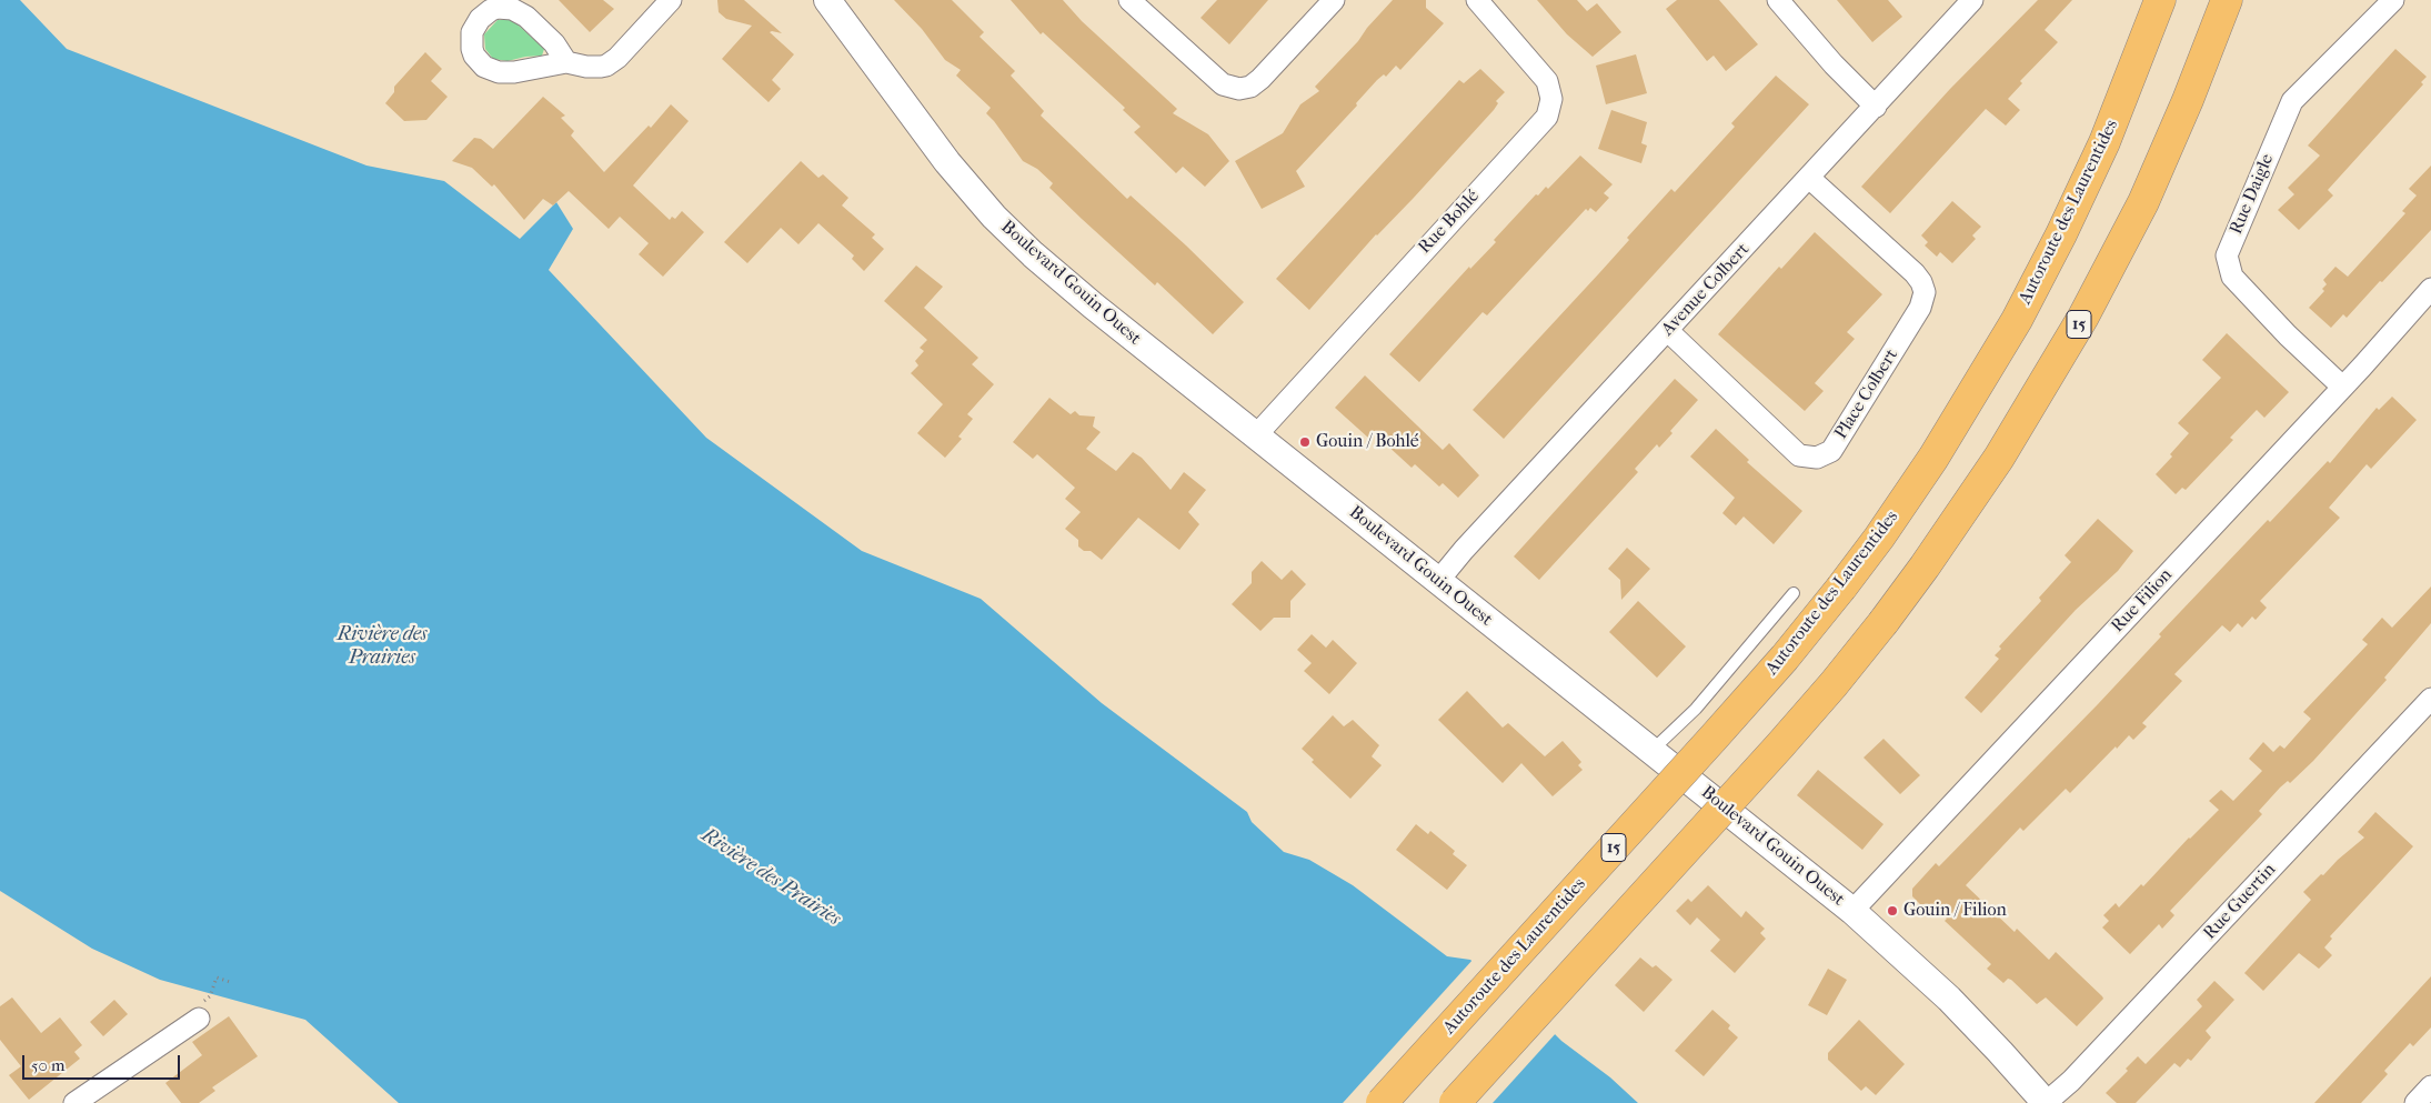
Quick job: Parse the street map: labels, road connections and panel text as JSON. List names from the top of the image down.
{
  "streets": {
    "highway": ["Autoroute des Laurentides", "15"],
    "street": [
      "Rue Daigle",
      "Rue Bohlé",
      "Boulevard Gouin Ouest",
      "Avenue Colbert",
      "Place Colbert",
      "Rue Filion",
      "Rue Guertin"
    ]
  },
  "crossings": [
    ["Rue Daigle", "Rue Filion"],
    ["Rue Bohlé", "Boulevard Gouin Ouest"],
    ["Boulevard Gouin Ouest", "Avenue Colbert"],
    ["Boulevard Gouin Ouest", "Rue Filion"],
    ["Boulevard Gouin Ouest", "Rue Guertin"],
    ["Avenue Colbert", "Place Colbert"]
  ],
  "water": ["Rivière des Prairies"],
  "places": ["Gouin / Bohlé", "Gouin / Filion"],
  "scale_bar": "50 m"
}
